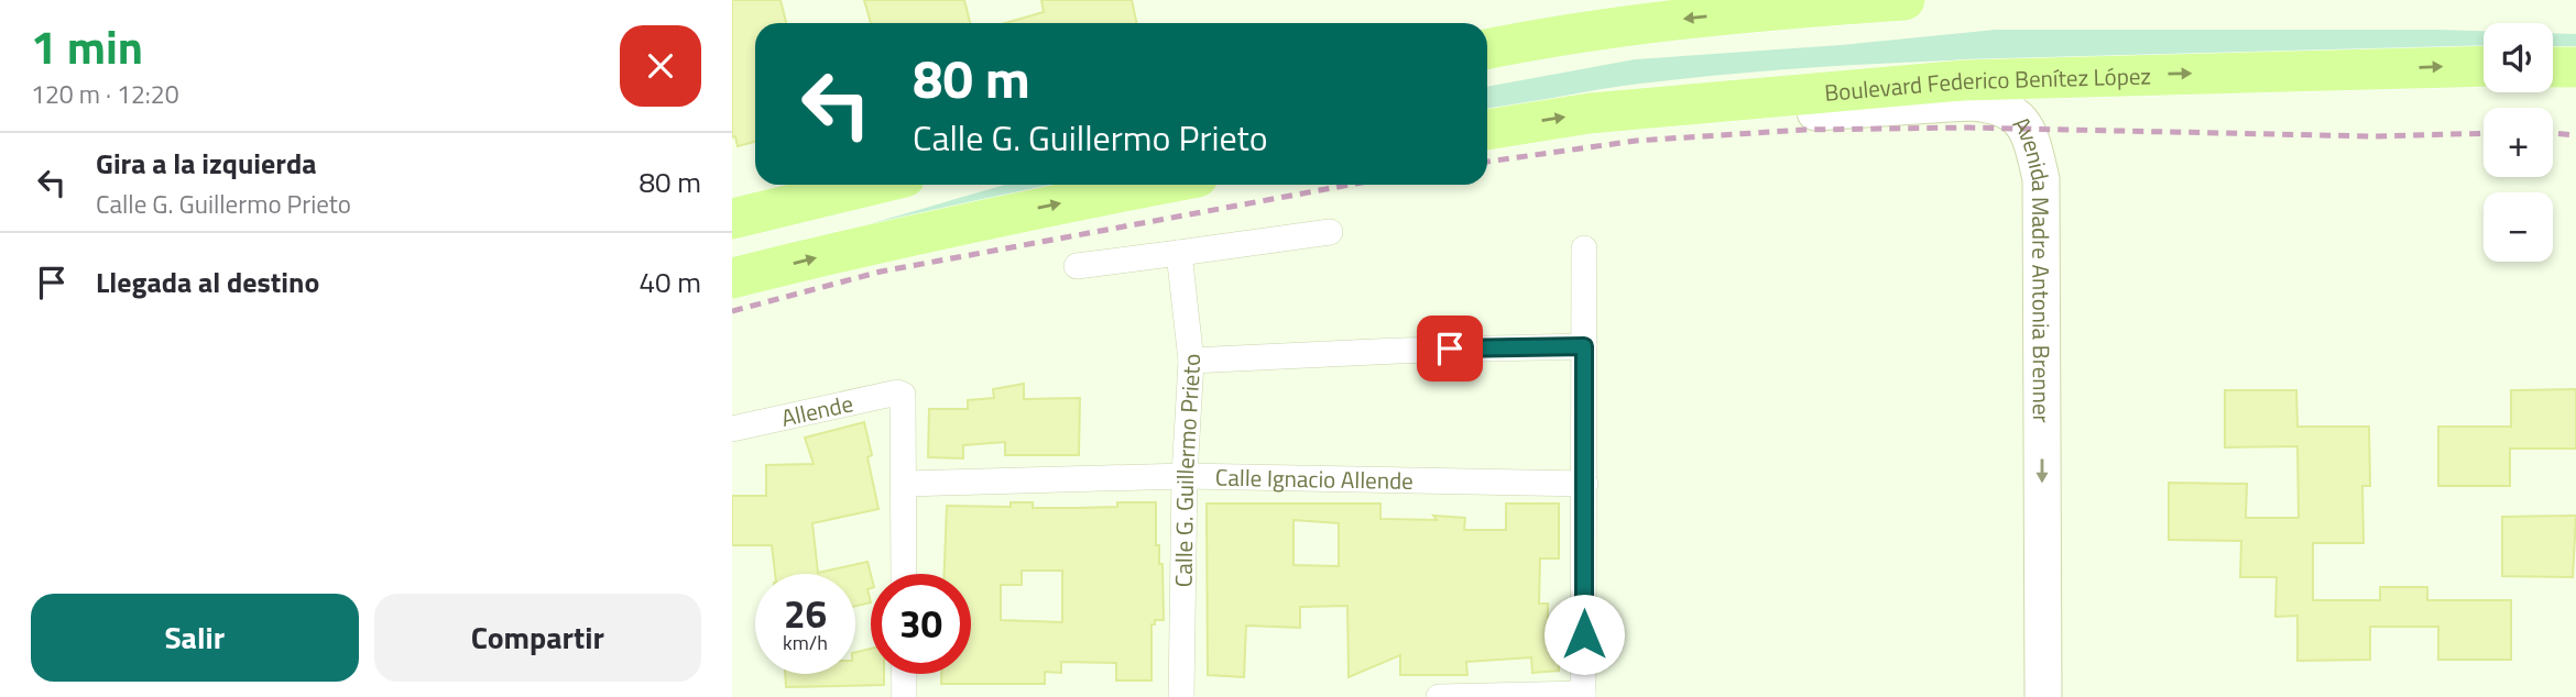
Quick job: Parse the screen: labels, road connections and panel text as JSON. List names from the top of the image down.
{
  "streets": {
    "main road": ["Boulevard Federico Benítez López"],
    "street": [
      "Avenida Madre Antonia Brenner",
      "Allende",
      "Calle Ignacio Allende",
      "Calle G. Guillermo Prieto"
    ]
  },
  "crossings": [
    ["Boulevard Federico Benítez López", "Avenida Madre Antonia Brenner"],
    ["Allende", "Calle Ignacio Allende"],
    ["Calle Ignacio Allende", "Calle G. Guillermo Prieto"]
  ],
  "page": {
    "heading": ["1 min", "120 m · 12:20"],
    "map_buttons": ["+", "−"],
    "turn": ["80 m", "Calle G. Guillermo Prieto"],
    "list": [
      {
        "name": "Gira a la izquierda",
        "note": "Calle G. Guillermo Prieto",
        "value": "80 m"
      },
      {
        "name": "Llegada al destino",
        "value": "40 m"
      }
    ],
    "speed": "26 km/h",
    "limit": "30",
    "buttons": ["Salir", "Compartir"]
  }
}
